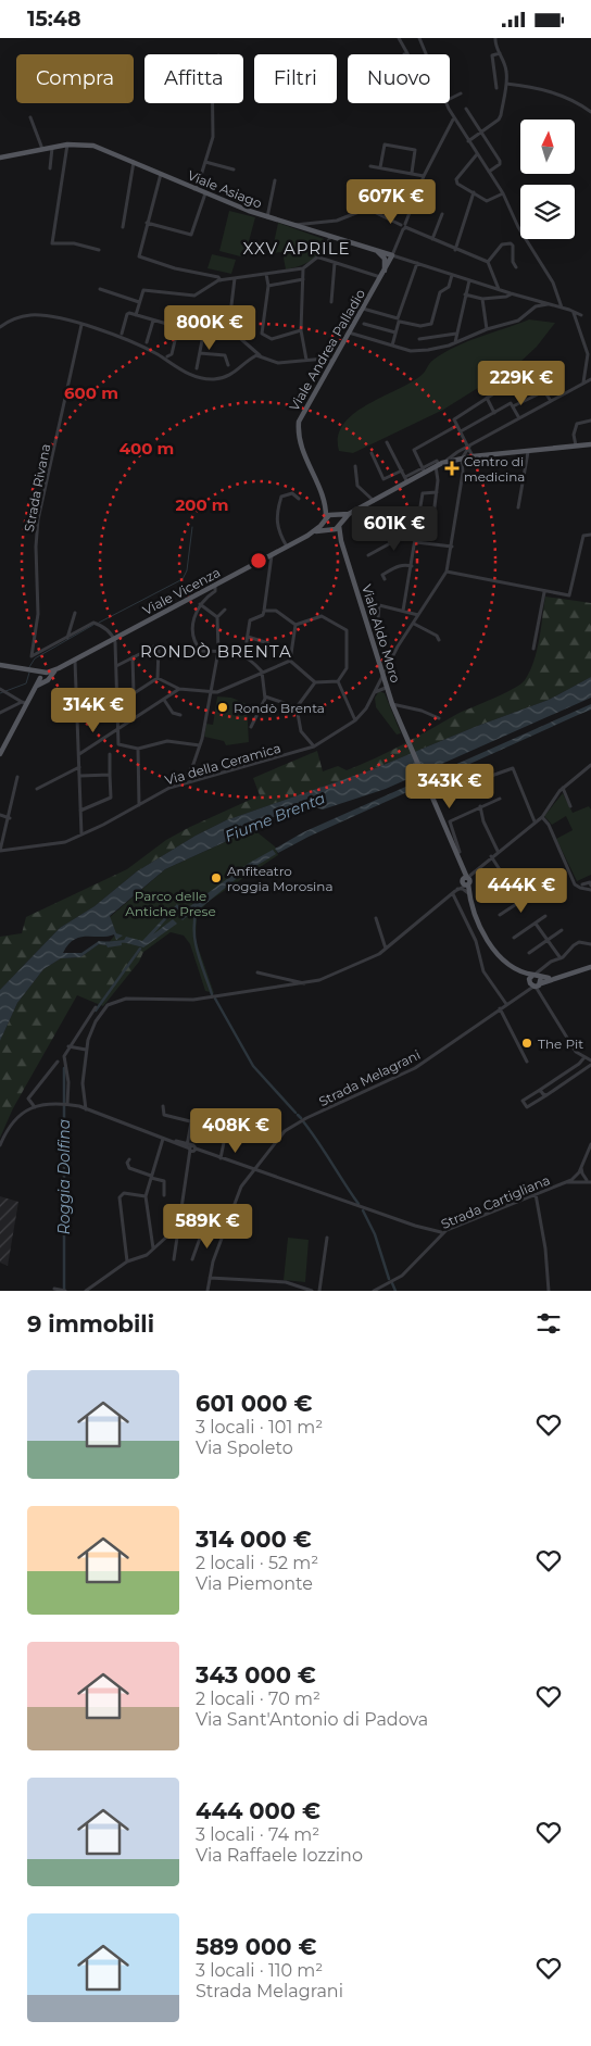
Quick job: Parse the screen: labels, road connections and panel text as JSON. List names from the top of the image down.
{
  "streets": {
    "main road": [
      "Viale Asiago",
      "Viale Andrea Palladio",
      "Viale Vicenza",
      "Viale Aldo Moro"
    ],
    "street": [
      "Strada Rivana",
      "Via della Ceramica",
      "Strada Melagrani",
      "Strada Cartigliana"
    ]
  },
  "crossings": [
    ["Viale Asiago", "Viale Andrea Palladio"],
    ["Viale Andrea Palladio", "Viale Vicenza"],
    ["Viale Vicenza", "Viale Aldo Moro"],
    ["Viale Vicenza", "Via della Ceramica"],
    ["Viale Aldo Moro", "Via della Ceramica"]
  ],
  "districts": ["XXV APRILE", "RONDÒ BRENTA"],
  "water": ["Fiume Brenta", "Roggia Dolfina"],
  "parks": ["Parco delle Antiche Prese"],
  "places": {
    "health": ["Centro di medicina"],
    "other": ["Rondò Brenta", "Anfiteatro roggia Morosina", "The Pit"]
  },
  "north": "top",
  "page": {
    "status": "15:48",
    "chip": [
      "Compra",
      "Affitta",
      "Filtri",
      "Nuovo"
    ],
    "price": [
      "607K €",
      "800K €",
      "229K €",
      "601K €",
      "314K €",
      "343K €",
      "444K €",
      "408K €",
      "589K €"
    ],
    "heading": "9 immobili",
    "list": [
      {
        "name": "601 000 €",
        "note": "3 locali · 101 m² · Via Spoleto"
      },
      {
        "name": "314 000 €",
        "note": "2 locali · 52 m² · Via Piemonte"
      },
      {
        "name": "343 000 €",
        "note": "2 locali · 70 m² · Via Sant'Antonio di Padova"
      },
      {
        "name": "444 000 €",
        "note": "3 locali · 74 m² · Via Raffaele Iozzino"
      },
      {
        "name": "589 000 €",
        "note": "3 locali · 110 m² · Strada Melagrani"
      }
    ]
  },
  "rings": ["600 m", "400 m", "200 m"]
}
